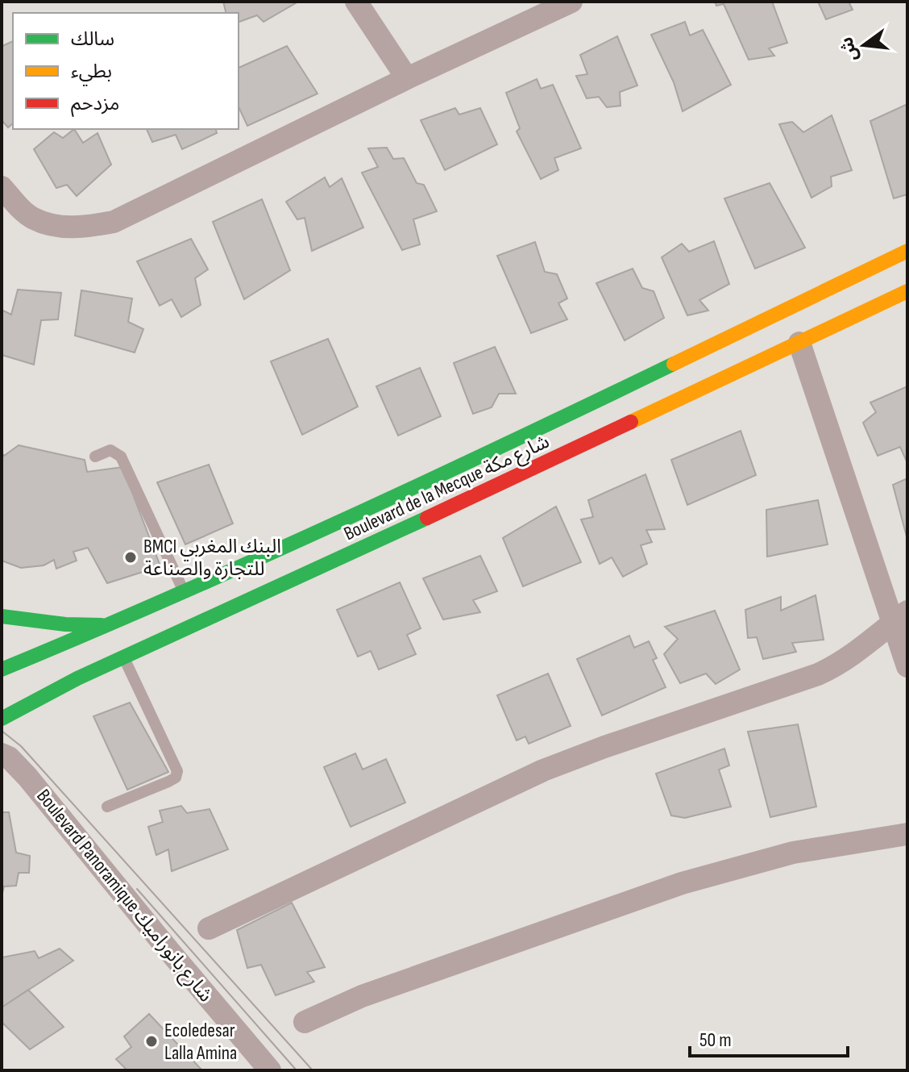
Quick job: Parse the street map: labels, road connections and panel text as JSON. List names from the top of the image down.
{
  "streets": {
    "main road": ["Boulevard de la Mecque شارع مكة"],
    "street": ["Boulevard Panoramique شارع بانوراميك"]
  },
  "places": ["BMCI البنك المغربي للتجارة والصناعة", "Ecoledesar Lalla Amina"],
  "legend": ["سالك", "بطيء", "مزدحم"],
  "scale_bar": "50 m",
  "north": "left"
}
